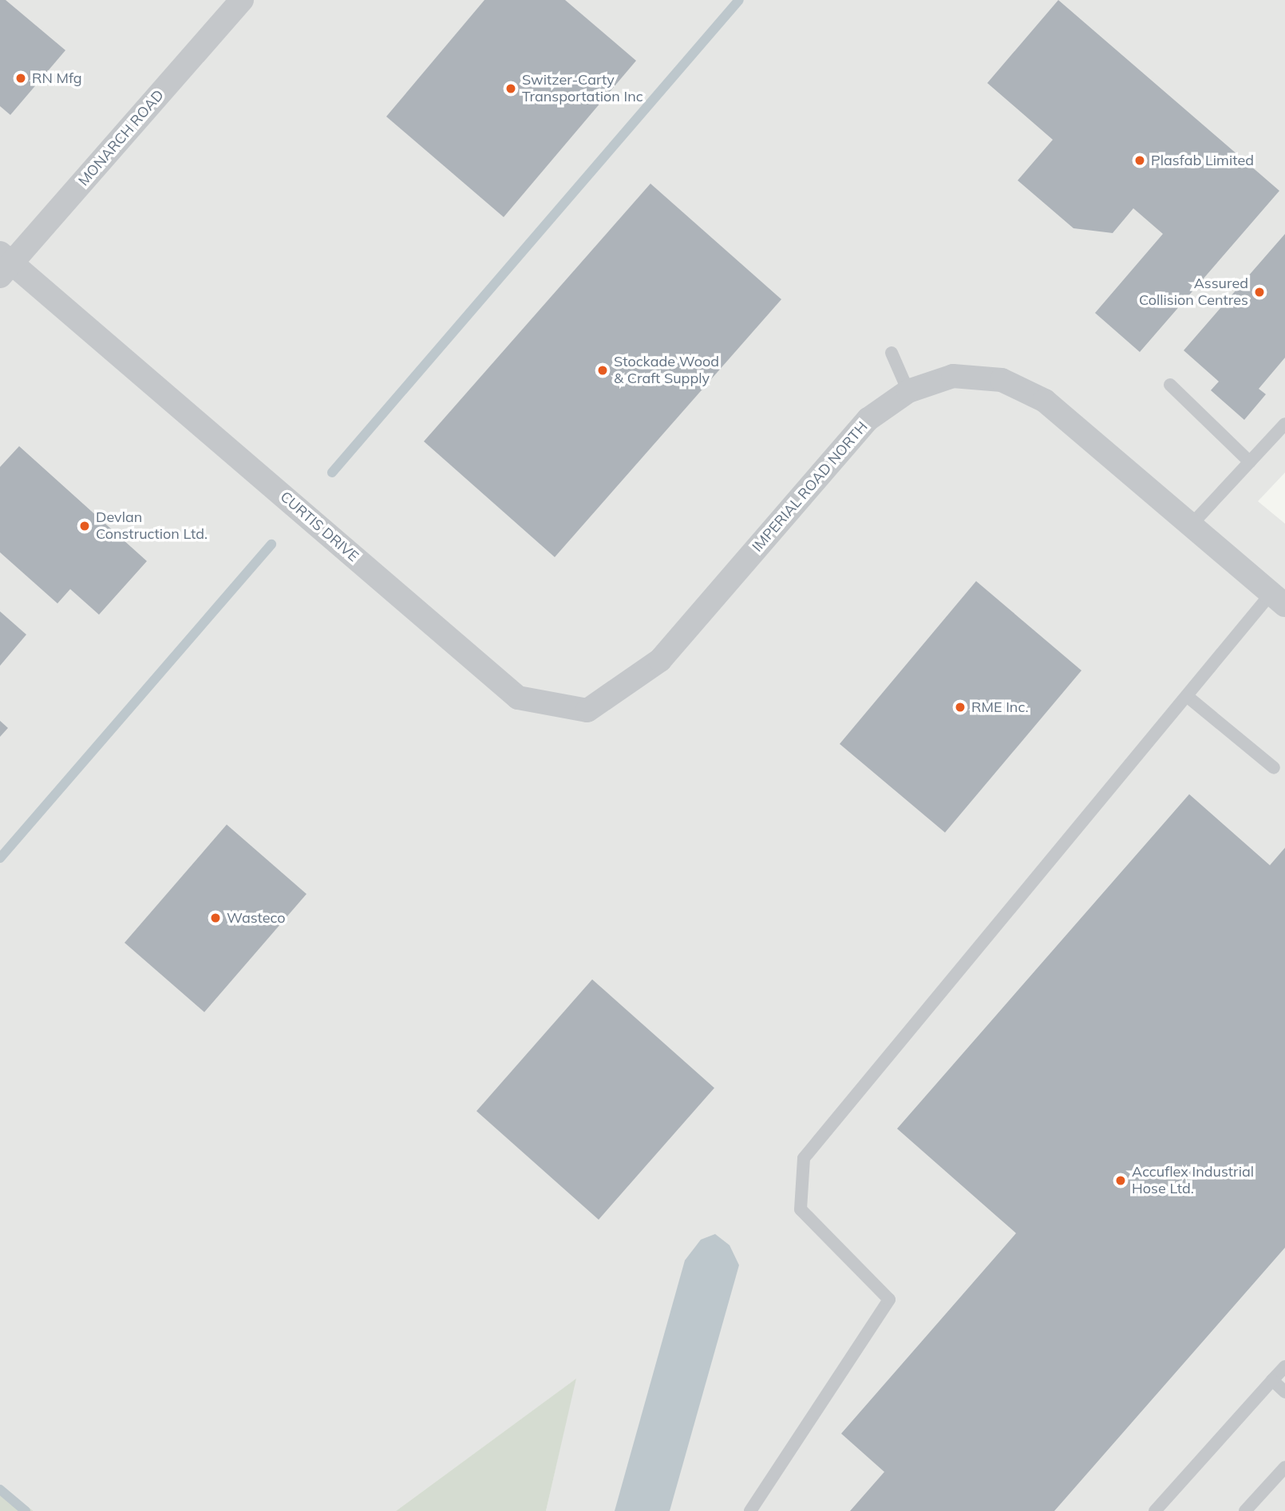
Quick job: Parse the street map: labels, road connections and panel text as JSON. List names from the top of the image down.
{
  "streets": {
    "street": ["MONARCH ROAD", "IMPERIAL ROAD NORTH", "CURTIS DRIVE"]
  },
  "crossings": [
    ["MONARCH ROAD", "CURTIS DRIVE"],
    ["IMPERIAL ROAD NORTH", "CURTIS DRIVE"]
  ],
  "places": [
    "RN Mfg",
    "Switzer-Carty Transportation Inc",
    "Plasfab Limited",
    "Assured Collision Centres",
    "Stockade Wood & Craft Supply",
    "Devlan Construction Ltd.",
    "RME Inc.",
    "Wasteco",
    "Accuflex Industrial Hose Ltd."
  ]
}
